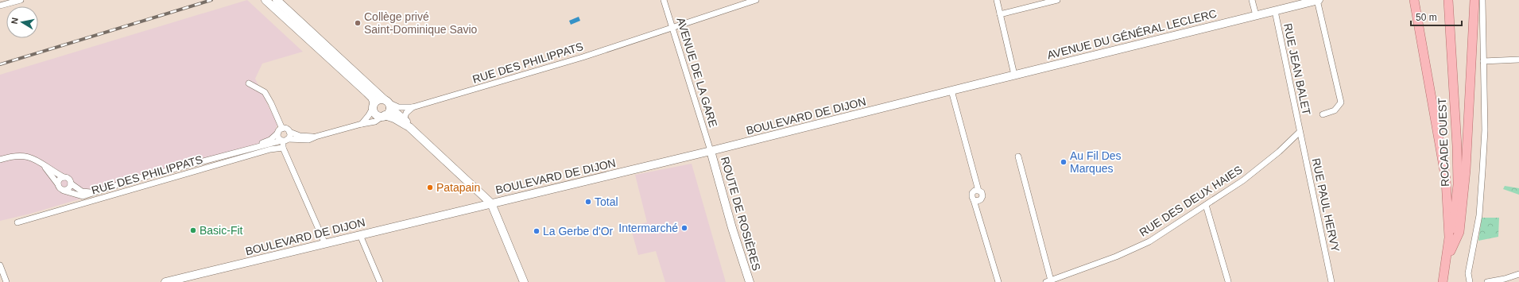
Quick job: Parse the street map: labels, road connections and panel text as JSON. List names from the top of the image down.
{
  "streets": {
    "main road": [
      "AVENUE DU GÉNÉRAL LECLERC",
      "BOULEVARD DE DIJON",
      "ROCADE OUEST",
      "ROUTE DE ROSIÈRES"
    ],
    "street": [
      "RUE DES PHILIPPATS",
      "RUE JEAN BALET",
      "AVENUE DE LA GARE",
      "RUE DES DEUX HAIES",
      "RUE PAUL HERVY"
    ]
  },
  "crossings": [
    ["AVENUE DU GÉNÉRAL LECLERC", "RUE JEAN BALET"],
    ["AVENUE DU GÉNÉRAL LECLERC", "BOULEVARD DE DIJON"],
    ["RUE DES PHILIPPATS", "AVENUE DE LA GARE"],
    ["RUE JEAN BALET", "RUE DES DEUX HAIES"],
    ["RUE JEAN BALET", "RUE PAUL HERVY"],
    ["AVENUE DE LA GARE", "BOULEVARD DE DIJON"],
    ["AVENUE DE LA GARE", "ROUTE DE ROSIÈRES"],
    ["BOULEVARD DE DIJON", "ROUTE DE ROSIÈRES"],
    ["RUE DES DEUX HAIES", "RUE PAUL HERVY"]
  ],
  "places": [
    "Collège privé Saint-Dominique Savio",
    "Au Fil Des Marques",
    "Patapain",
    "Total",
    "Intermarché",
    "Basic-Fit",
    "La Gerbe d'Or"
  ],
  "scale_bar": "50 m",
  "north": "left"
}
